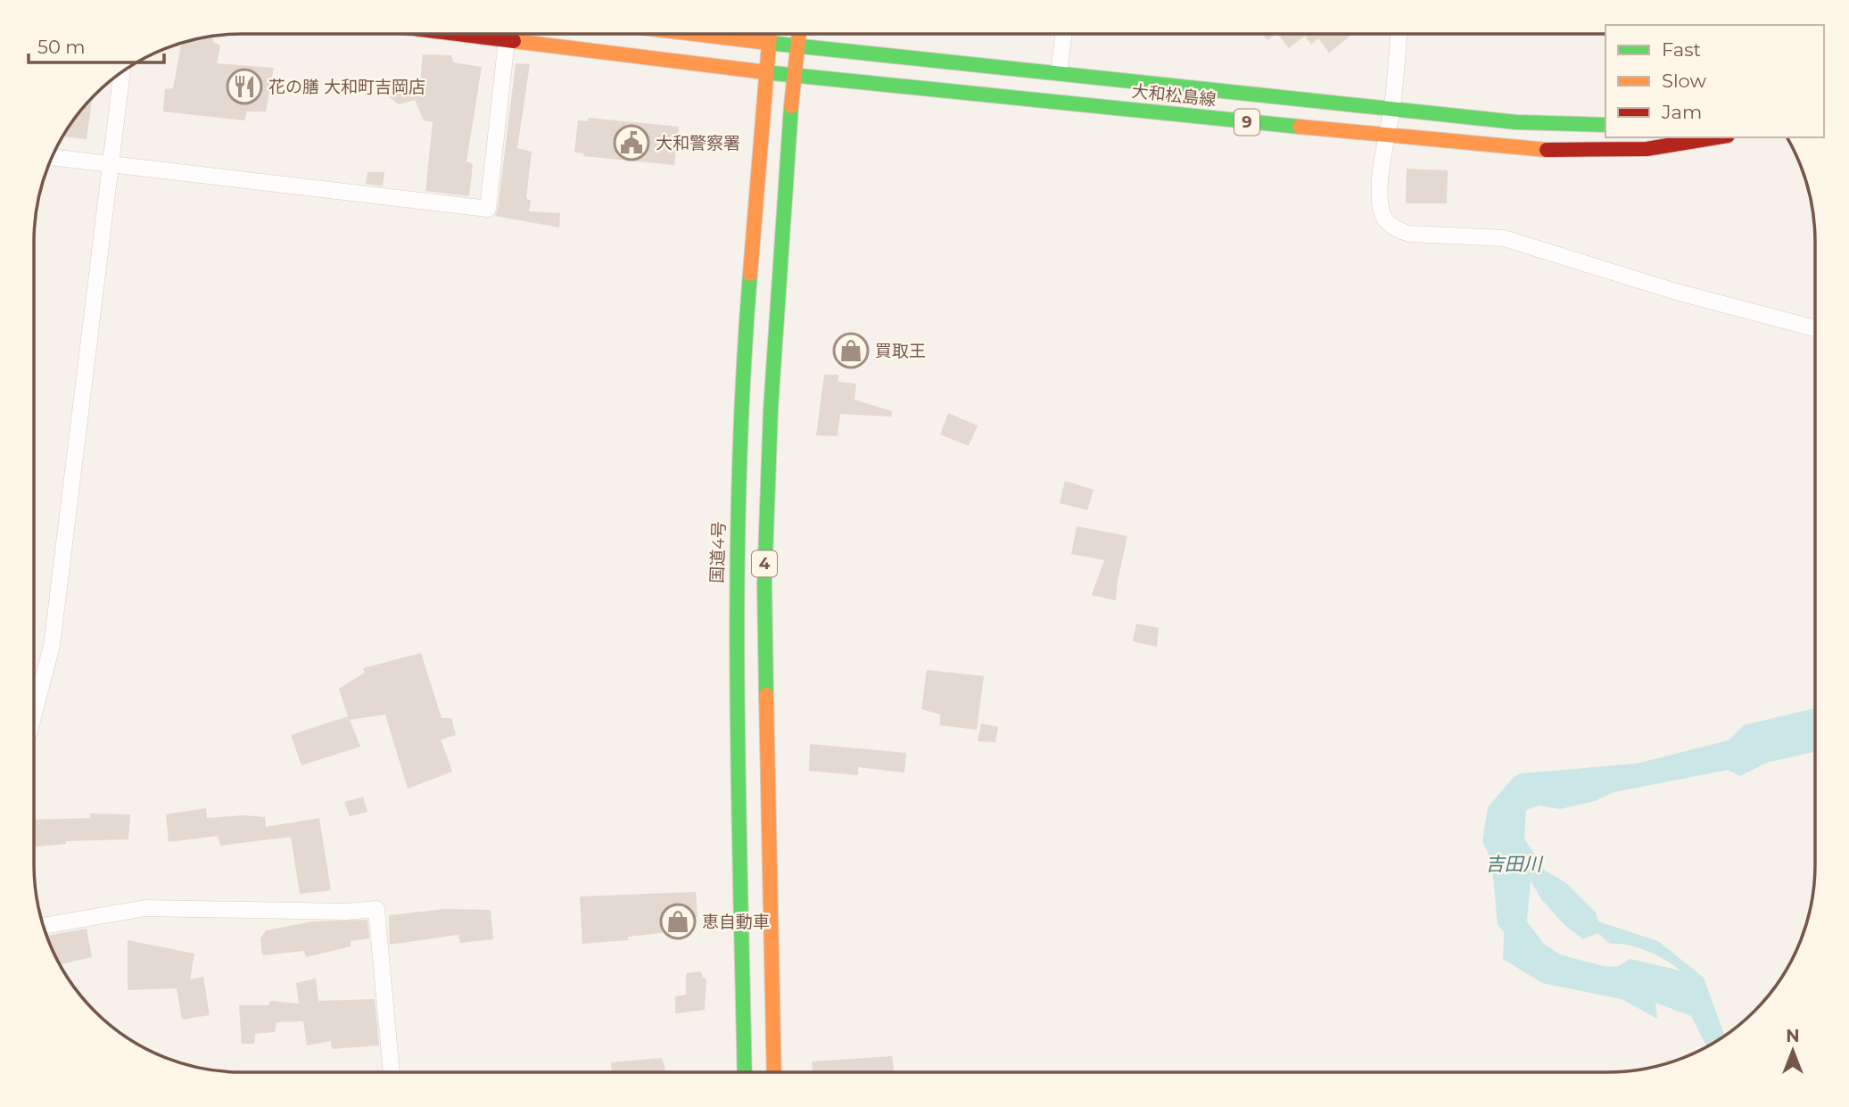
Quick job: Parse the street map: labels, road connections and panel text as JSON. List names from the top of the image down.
{
  "streets": {
    "main road": [
      "大和松島線",
      "9",
      "国道4号",
      "4"
    ]
  },
  "crossings": [
    ["大和松島線", "国道4号"],
    ["大和松島線", "4"]
  ],
  "water": ["吉田川"],
  "places": {
    "restaurant": ["花の膳 大和町吉岡店"],
    "public building": ["大和警察署"],
    "shop": ["買取王", "恵自動車"]
  },
  "legend": ["Fast", "Slow", "Jam"],
  "scale_bar": "50 m",
  "north": "top"
}
